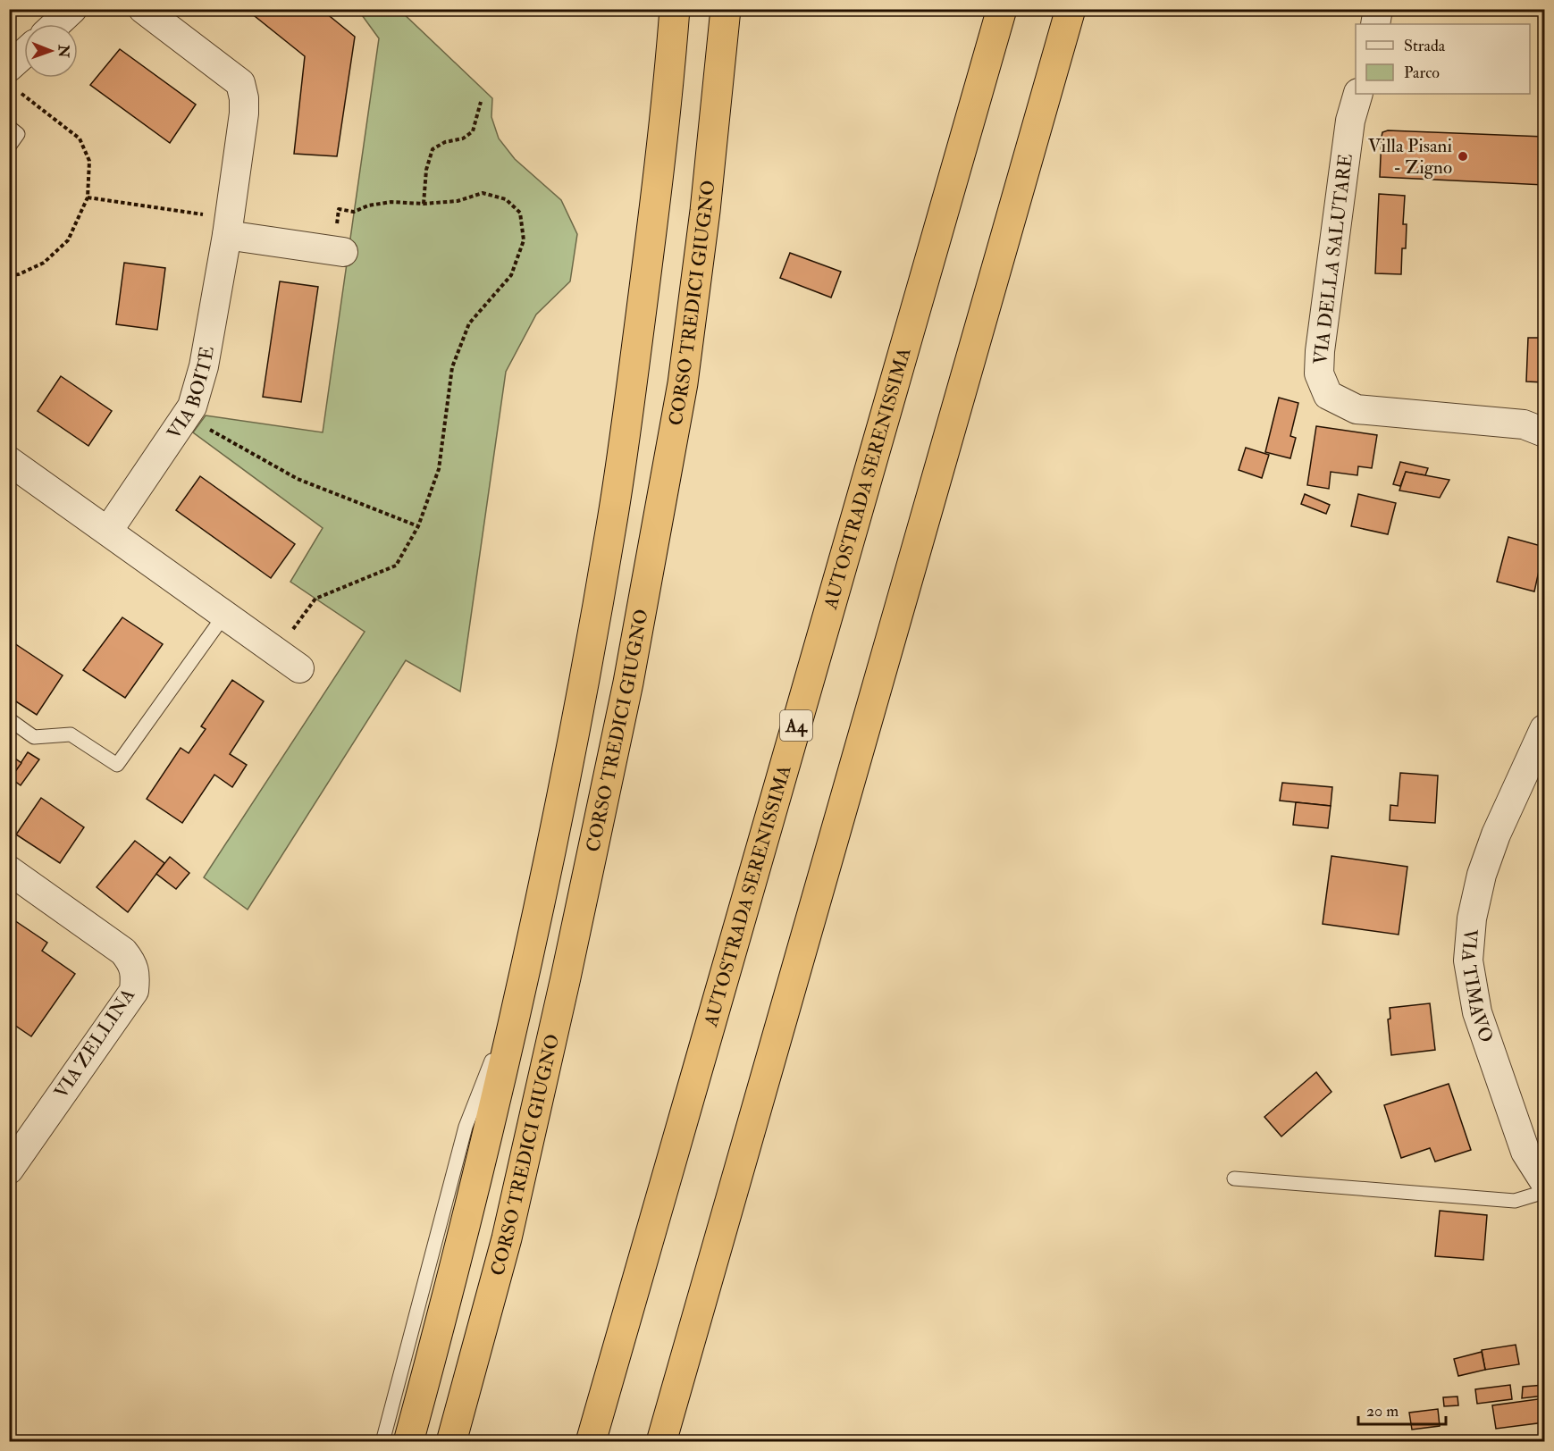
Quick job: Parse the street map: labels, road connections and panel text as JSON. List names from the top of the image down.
{
  "streets": {
    "highway": ["CORSO TREDICI GIUGNO", "AUTOSTRADA SERENISSIMA", "A4"],
    "street": [
      "VIA DELLA SALUTARE",
      "VIA BOITE",
      "VIA TIMAVO",
      "VIA ZELLINA"
    ]
  },
  "places": ["Villa Pisani - Zigno"],
  "legend": ["Strada", "Parco"],
  "scale_bar": "20 m",
  "north": "right"
}
